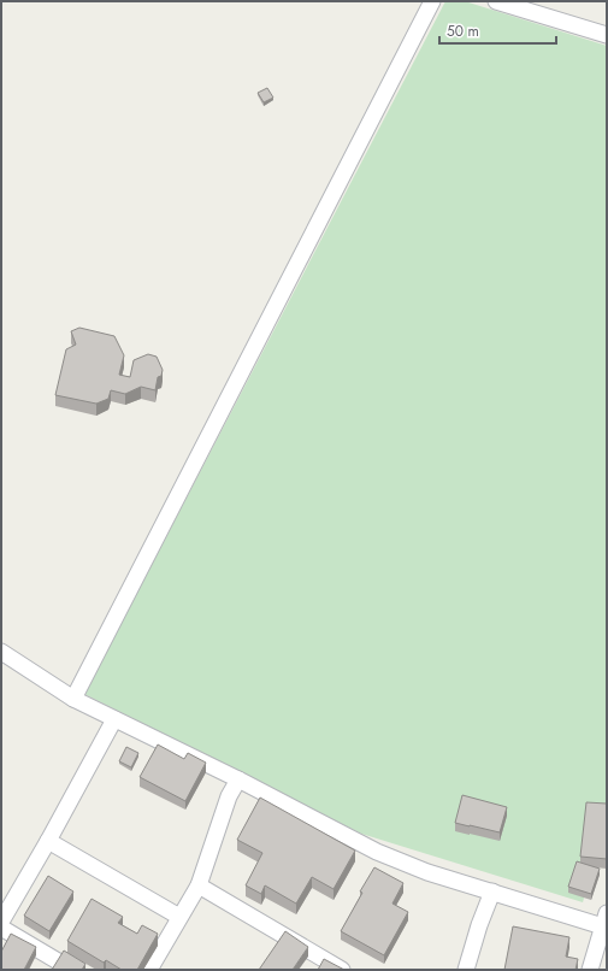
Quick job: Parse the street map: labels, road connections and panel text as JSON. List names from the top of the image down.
{
  "scale_bar": "50 m"
}
